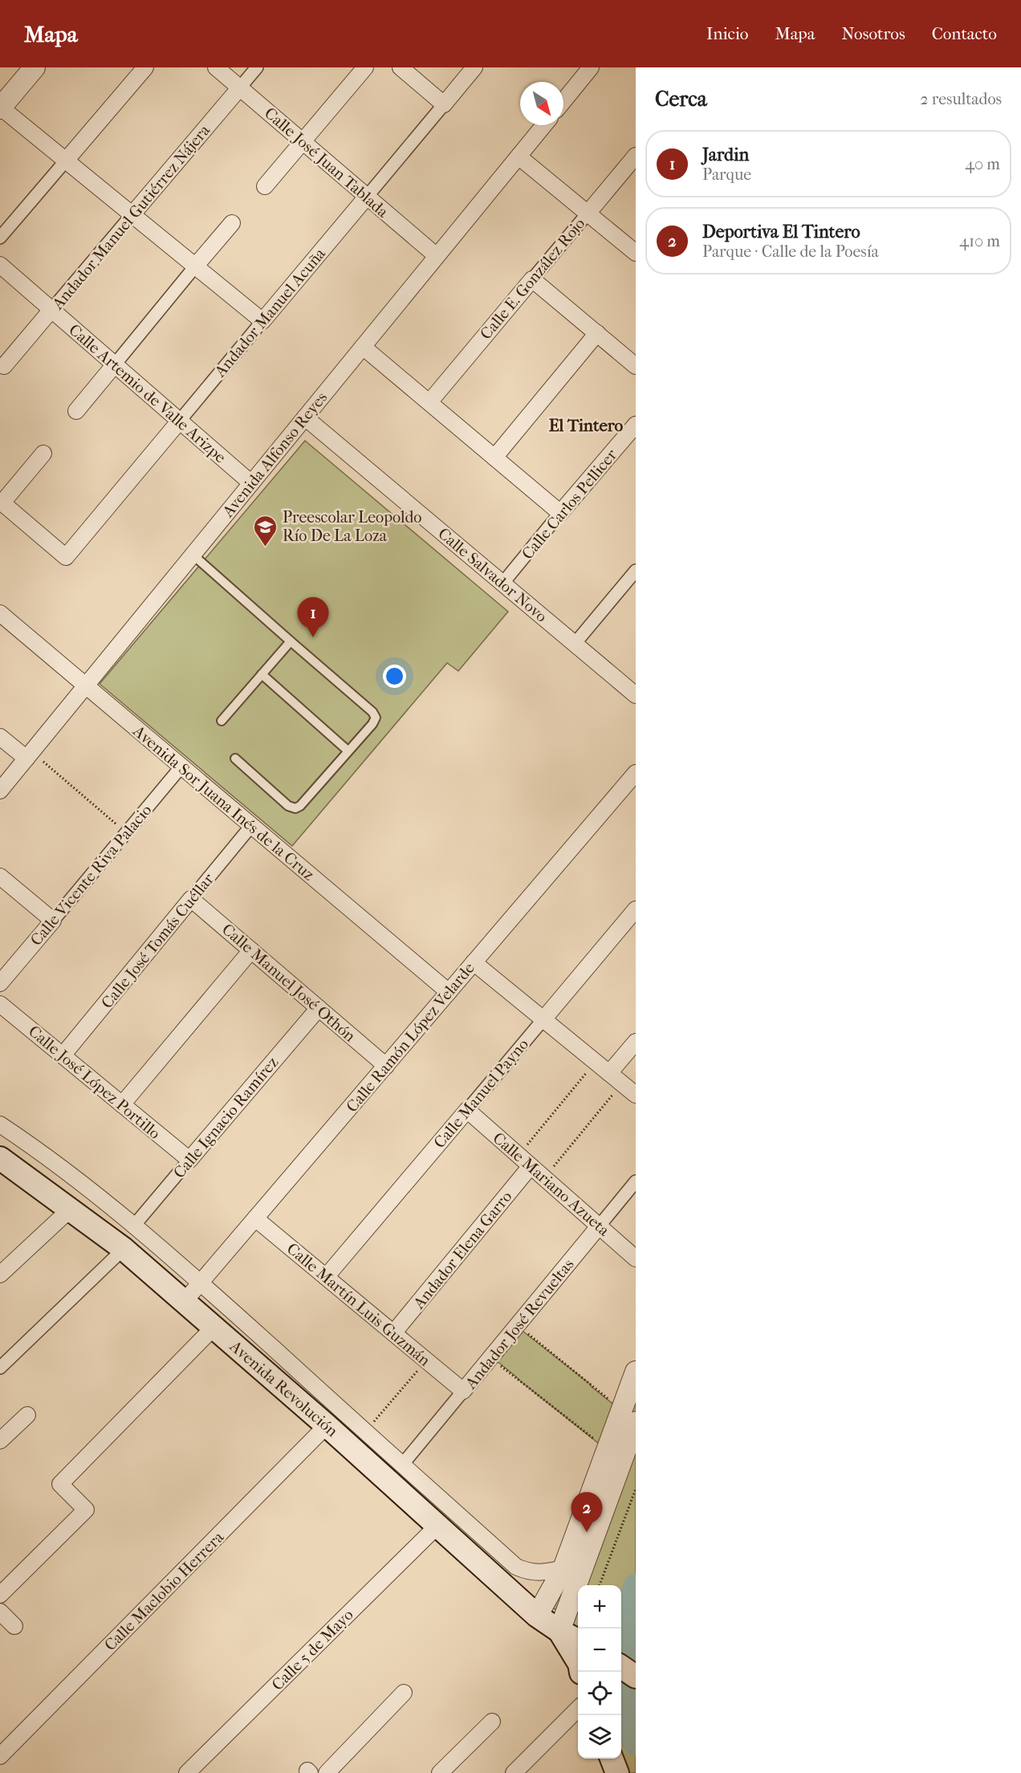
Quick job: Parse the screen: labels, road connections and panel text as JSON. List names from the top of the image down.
{
  "streets": {
    "main road": ["Avenida Revolución"],
    "street": [
      "Calle José Juan Tablada",
      "Andador Manuel Gutiérrez Nájera",
      "Calle E. González Rojo",
      "Andador Manuel Acuña",
      "Calle Artemio de Valle Arizpe",
      "Avenida Alfonso Reyes",
      "Calle Carlos Pellicer",
      "Calle Salvador Novo",
      "Avenida Sor Juana Inés de la Cruz",
      "Calle Vicente Riva Palacio",
      "Calle José Tomás Cuéllar",
      "Calle Manuel José Othón",
      "Calle Ramón López Velarde",
      "Calle José López Portillo",
      "Calle Manuel Payno",
      "Calle Ignacio Ramírez",
      "Calle Mariano Azueta",
      "Andador Elena Garro",
      "Calle Martín Luis Guzmán",
      "Andador José Revueltas",
      "Calle Maclobio Herrera",
      "Calle 5 de Mayo"
    ]
  },
  "crossings": [
    ["Calle José Juan Tablada", "Andador Manuel Gutiérrez Nájera"],
    ["Calle José Juan Tablada", "Andador Manuel Acuña"],
    ["Calle José Juan Tablada", "Avenida Alfonso Reyes"],
    ["Andador Manuel Gutiérrez Nájera", "Calle Artemio de Valle Arizpe"],
    ["Andador Manuel Acuña", "Calle Artemio de Valle Arizpe"],
    ["Calle Artemio de Valle Arizpe", "Avenida Alfonso Reyes"],
    ["Avenida Alfonso Reyes", "Calle Salvador Novo"],
    ["Avenida Alfonso Reyes", "Avenida Sor Juana Inés de la Cruz"],
    ["Calle Carlos Pellicer", "Calle Salvador Novo"],
    ["Avenida Sor Juana Inés de la Cruz", "Calle Vicente Riva Palacio"],
    ["Avenida Sor Juana Inés de la Cruz", "Calle José Tomás Cuéllar"],
    ["Avenida Sor Juana Inés de la Cruz", "Calle Ramón López Velarde"],
    ["Calle José Tomás Cuéllar", "Calle Manuel José Othón"],
    ["Calle José Tomás Cuéllar", "Calle José López Portillo"],
    ["Calle Manuel José Othón", "Calle Ramón López Velarde"],
    ["Calle Manuel José Othón", "Calle Ignacio Ramírez"],
    ["Calle Ramón López Velarde", "Calle Martín Luis Guzmán"],
    ["Calle Ramón López Velarde", "Avenida Revolución"],
    ["Calle José López Portillo", "Calle Ignacio Ramírez"],
    ["Calle Manuel Payno", "Calle Mariano Azueta"],
    ["Calle Manuel Payno", "Calle Martín Luis Guzmán"],
    ["Calle Ignacio Ramírez", "Avenida Revolución"],
    ["Calle Mariano Azueta", "Andador Elena Garro"],
    ["Calle Mariano Azueta", "Andador José Revueltas"],
    ["Andador Elena Garro", "Calle Martín Luis Guzmán"],
    ["Calle Martín Luis Guzmán", "Andador José Revueltas"],
    ["Andador José Revueltas", "Avenida Revolución"],
    ["Avenida Revolución", "Calle Maclobio Herrera"],
    ["Avenida Revolución", "Calle 5 de Mayo"]
  ],
  "districts": ["El Tintero"],
  "places": {
    "school or university": ["Preescolar Leopoldo Río De La Loza"]
  },
  "north": "bottom right",
  "page": {
    "header": "Mapa",
    "nav": [
      "Inicio",
      "Mapa",
      "Nosotros",
      "Contacto"
    ],
    "heading": ["Cerca", "2 resultados"],
    "list": [
      {
        "mark": "1",
        "name": "Jardin",
        "note": "Parque",
        "value": "40 m"
      },
      {
        "mark": "2",
        "name": "Deportiva El Tintero",
        "note": "Parque · Calle de la Poesía",
        "value": "410 m"
      }
    ],
    "pins": ["1", "2"],
    "map_buttons": ["+", "−"]
  }
}
